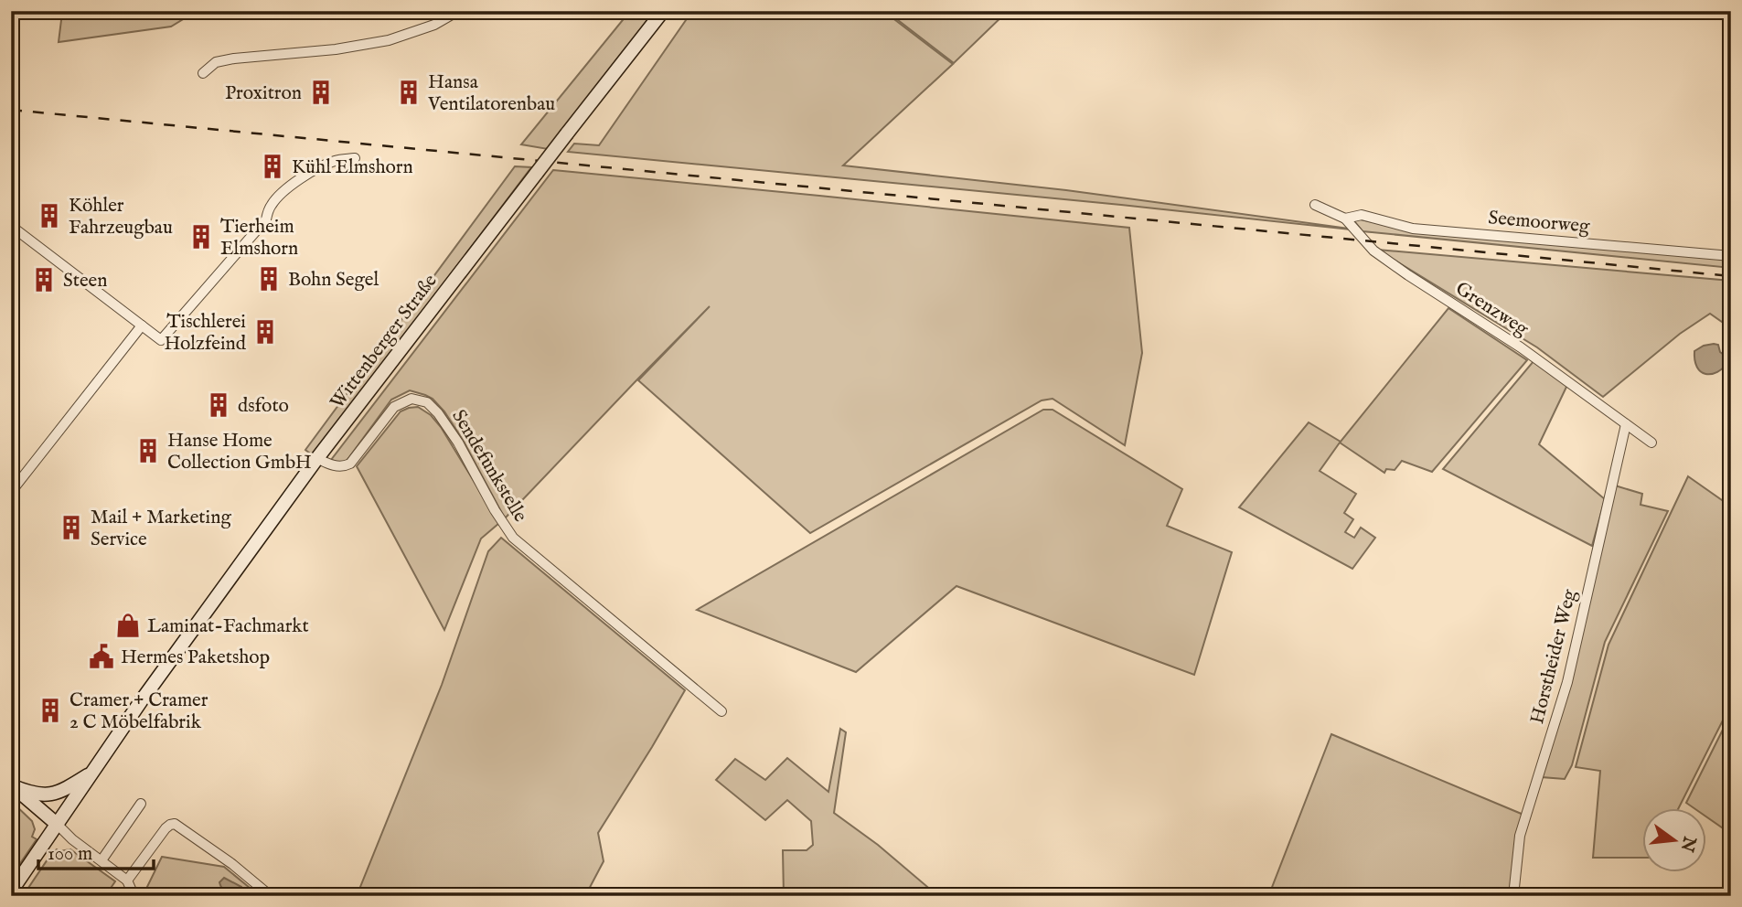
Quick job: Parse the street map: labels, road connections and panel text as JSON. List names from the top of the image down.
{
  "streets": {
    "main road": ["Wittenberger Straße"],
    "street": [
      "Seemoorweg",
      "Grenzweg",
      "Sendefunkstelle",
      "Horstheider Weg"
    ]
  },
  "crossings": [
    ["Seemoorweg", "Grenzweg"],
    ["Grenzweg", "Horstheider Weg"],
    ["Wittenberger Straße", "Sendefunkstelle"]
  ],
  "places": {
    "building": [
      "Proxitron",
      "Hansa Ventilatorenbau",
      "Kühl Elmshorn",
      "Köhler Fahrzeugbau",
      "Tierheim Elmshorn",
      "Bohn Segel",
      "Steen",
      "Tischlerei Holzfeind",
      "dsfoto",
      "Hanse Home Collection GmbH",
      "Mail + Marketing Service",
      "Cramer + Cramer 2 C Möbelfabrik"
    ],
    "shop": ["Laminat-Fachmarkt"],
    "public building": ["Hermes Paketshop"]
  },
  "scale_bar": "100 m",
  "north": "right"
}
